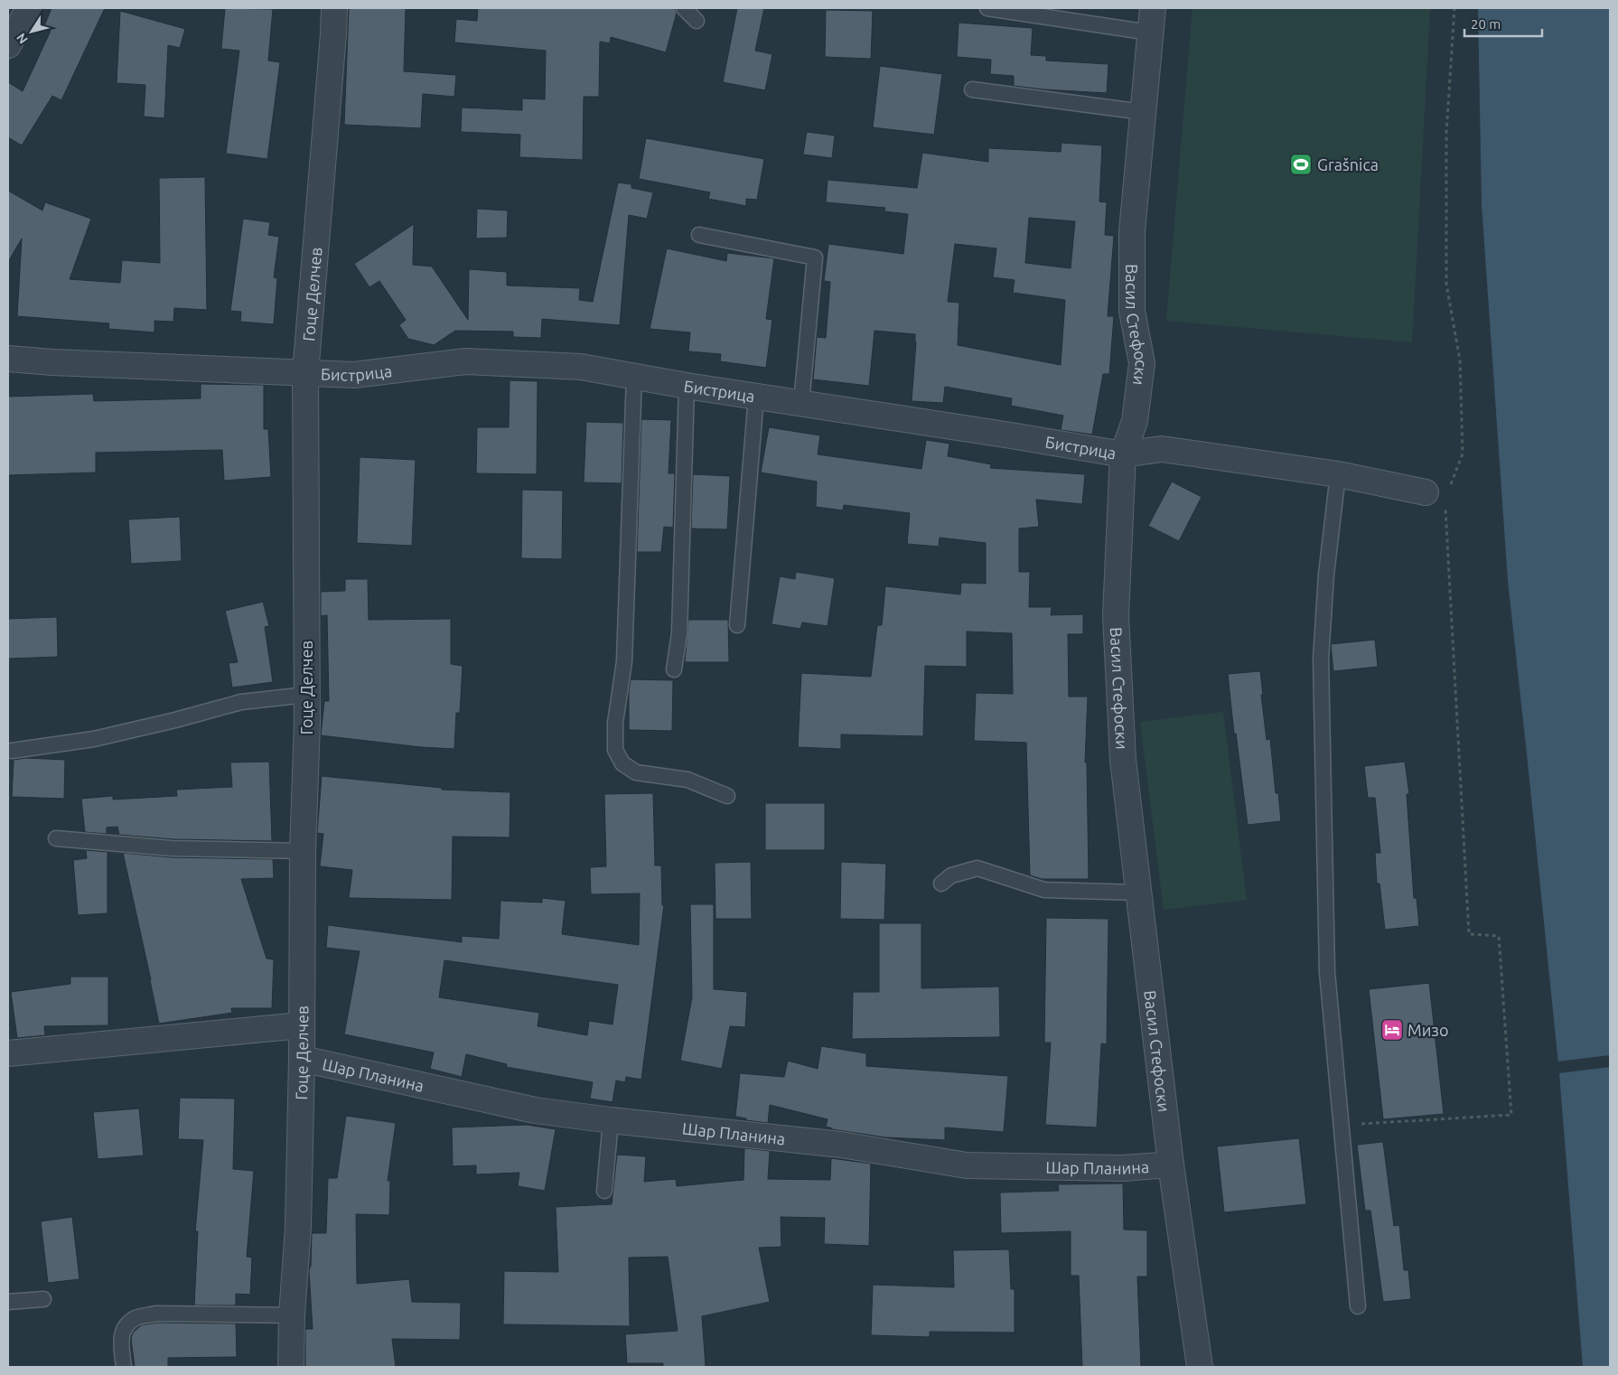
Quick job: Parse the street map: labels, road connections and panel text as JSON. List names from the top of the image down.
{
  "streets": {
    "street": [
      "Гоце Делчев",
      "Васил Стефоски",
      "Бистрица",
      "Шар Планина"
    ]
  },
  "crossings": [
    ["Гоце Делчев", "Бистрица"],
    ["Гоце Делчев", "Шар Планина"],
    ["Васил Стефоски", "Бистрица"],
    ["Васил Стефоски", "Шар Планина"]
  ],
  "places": {
    "sports": ["Grašnica"],
    "hotel": ["Мизо"]
  },
  "scale_bar": "20 m",
  "north": "bottom left"
}
